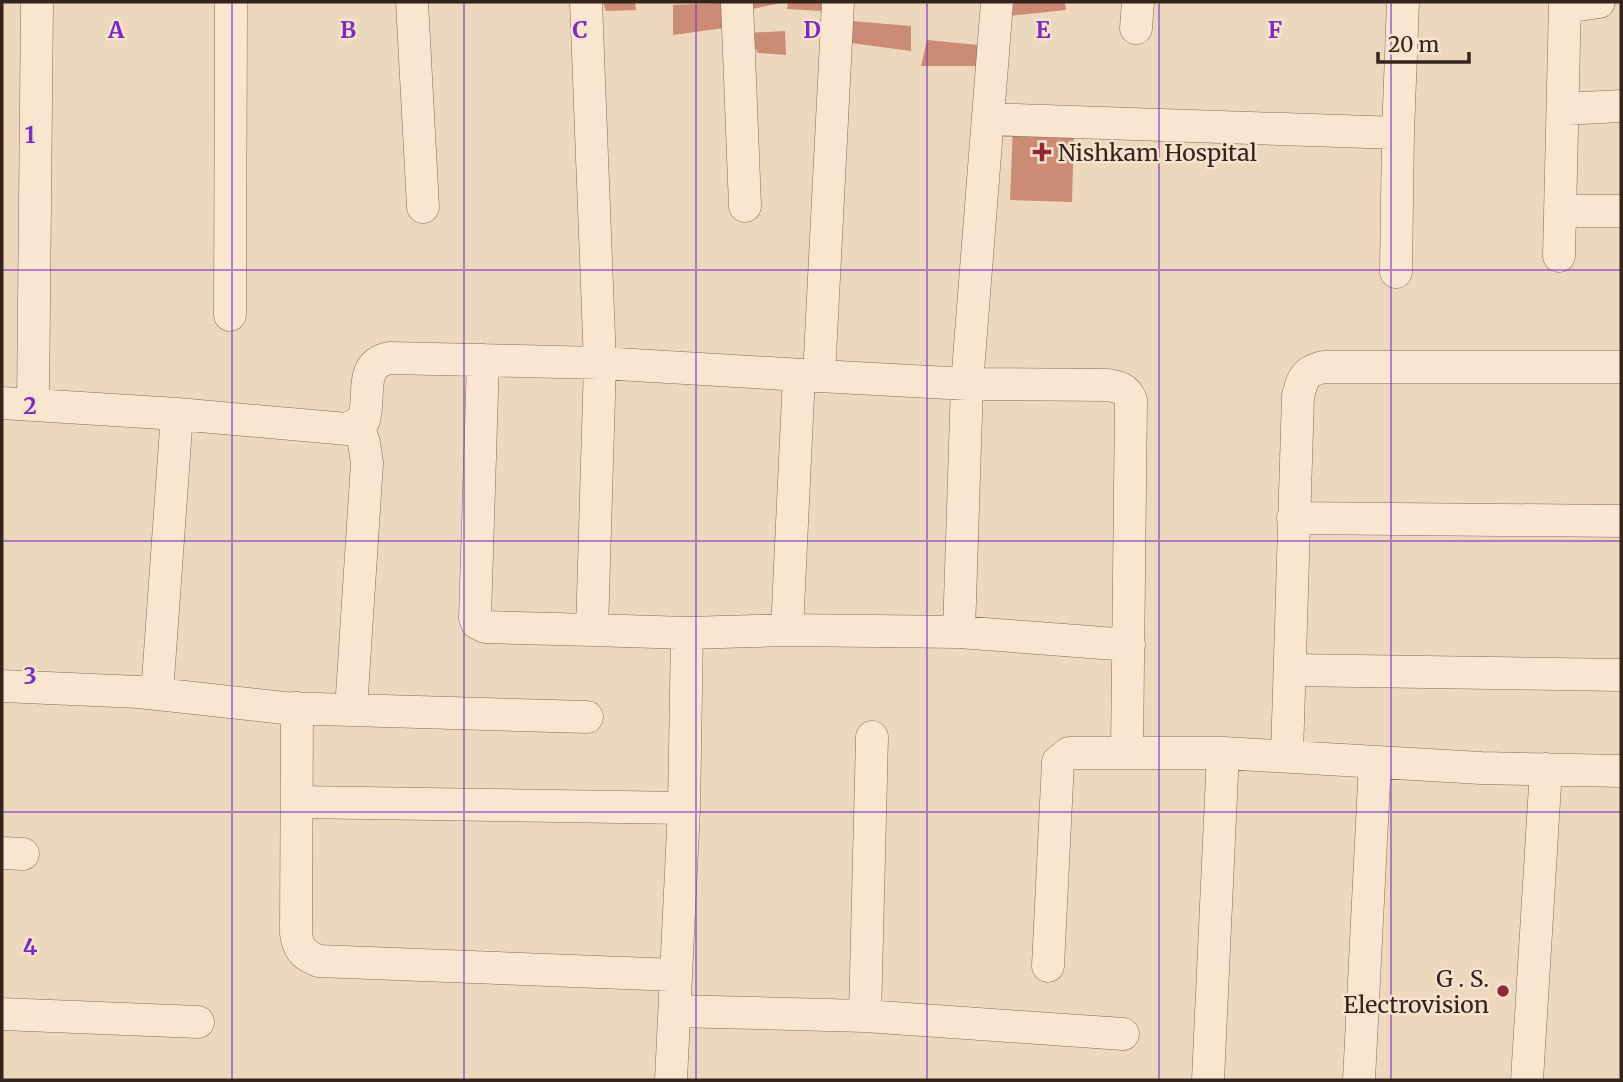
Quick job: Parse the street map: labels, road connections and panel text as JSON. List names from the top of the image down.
{
  "places": {
    "health": ["Nishkam Hospital"],
    "other": ["G . S. Electrovision"]
  },
  "scale_bar": "20 m",
  "grid": {
    "columns": [
      "A",
      "B",
      "C",
      "D",
      "E",
      "F"
    ],
    "rows": [
      "1",
      "2",
      "3",
      "4"
    ]
  }
}
